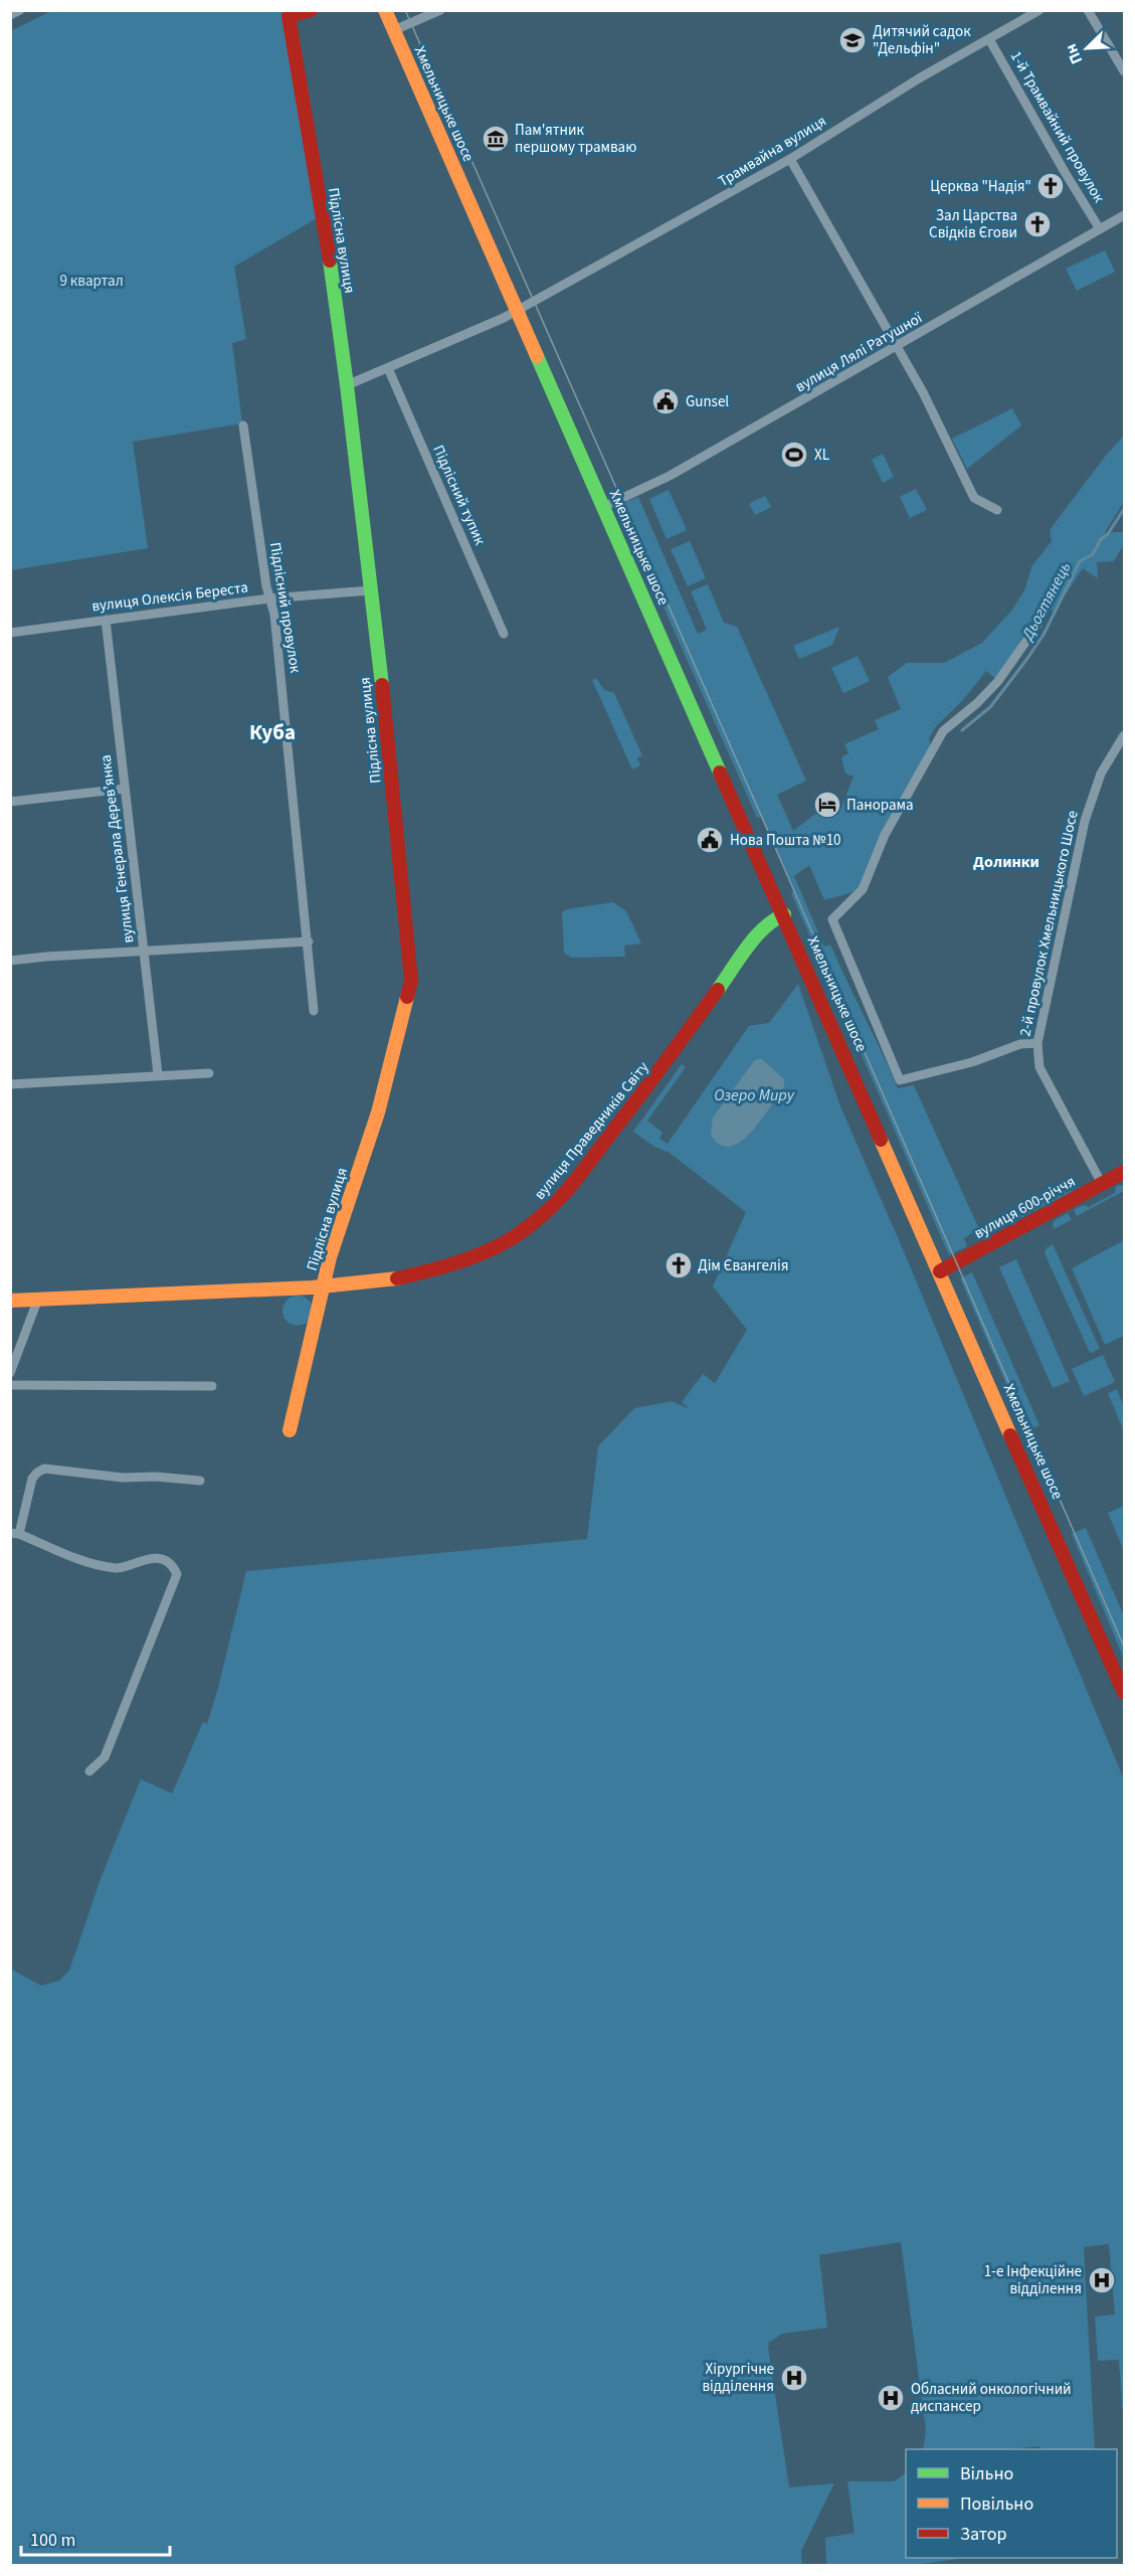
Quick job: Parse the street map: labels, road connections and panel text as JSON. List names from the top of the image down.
{
  "streets": {
    "main road": [
      "Хмельницьке шосе",
      "Підлісна вулиця",
      "вулиця Праведників Світу",
      "вулиця 600-річчя"
    ],
    "street": [
      "1-й Трамвайний провулок",
      "Трамвайна вулиця",
      "вулиця Лялі Ратушної",
      "Підлісний тупик",
      "вулиця Олексія Береста",
      "Підлісний провулок",
      "вулиця Генерала Деревʼянка",
      "2-й провулок Хмельницького Шосе"
    ]
  },
  "crossings": [
    ["Хмельницьке шосе", "Трамвайна вулиця"],
    ["Хмельницьке шосе", "вулиця Лялі Ратушної"],
    ["Хмельницьке шосе", "вулиця Праведників Світу"],
    ["Хмельницьке шосе", "вулиця 600-річчя"],
    ["1-й Трамвайний провулок", "Трамвайна вулиця"],
    ["1-й Трамвайний провулок", "вулиця Лялі Ратушної"],
    ["Підлісна вулиця", "вулиця Олексія Береста"],
    ["Підлісна вулиця", "вулиця Праведників Світу"],
    ["вулиця Олексія Береста", "Підлісний провулок"],
    ["вулиця Олексія Береста", "вулиця Генерала Деревʼянка"],
    ["2-й провулок Хмельницького Шосе", "вулиця 600-річчя"]
  ],
  "districts": ["Куба", "Долинки"],
  "water": ["Дьогтянець", "Озеро Миру"],
  "parks": ["9 квартал"],
  "places": {
    "school or university": ["Дитячий садок \"Дельфін\""],
    "museum": ["Пам'ятник першому трамваю"],
    "church": ["Церква \"Надія\"", "Зал Царства Свідків Єгови", "Дім Євангелія"],
    "public building": ["Gunsel", "Нова Пошта №10"],
    "sports": ["XL"],
    "hotel": ["Панорама"],
    "hospital": ["1-е Інфекційне відділення", "Хірургічне відділення", "Обласний онкологічний диспансер"]
  },
  "legend": ["Вільно", "Повільно", "Затор"],
  "scale_bar": "100 m",
  "north": "bottom left"
}
